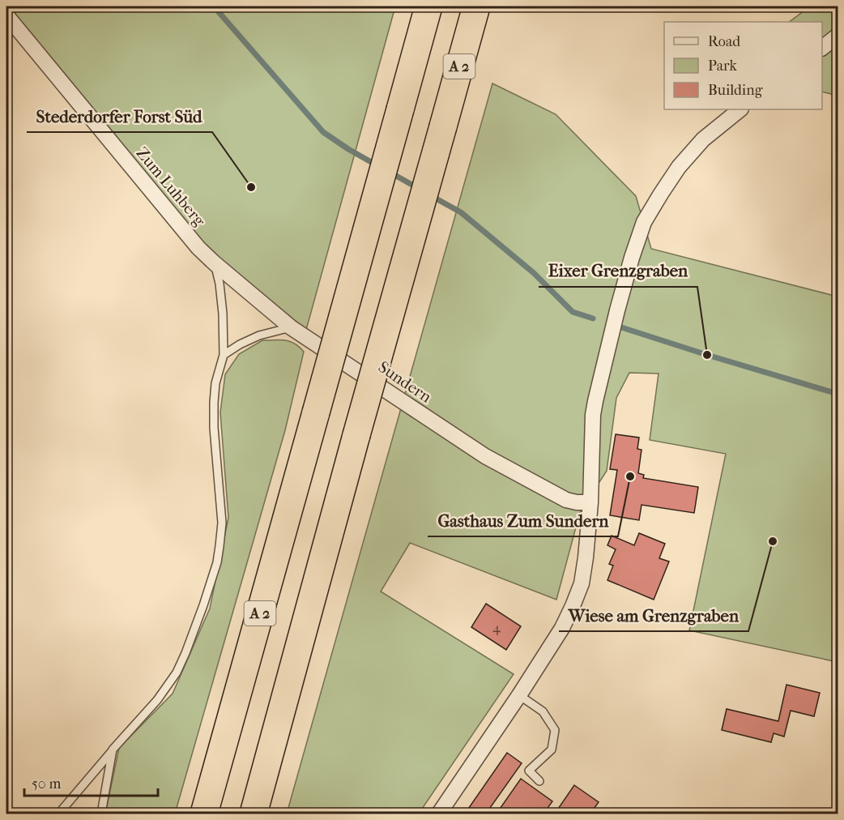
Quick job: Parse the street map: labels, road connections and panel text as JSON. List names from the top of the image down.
{
  "streets": {
    "highway": ["A 2"],
    "street": ["Zum Luhberg", "Sundern"]
  },
  "crossings": [
    ["Zum Luhberg", "Sundern"]
  ],
  "places": [
    "Stederdorfer Forst Süd",
    "Eixer Grenzgraben",
    "Gasthaus Zum Sundern",
    "Wiese am Grenzgraben"
  ],
  "house_numbers": ["4"],
  "legend": ["Road", "Park", "Building"],
  "scale_bar": "50 m"
}
